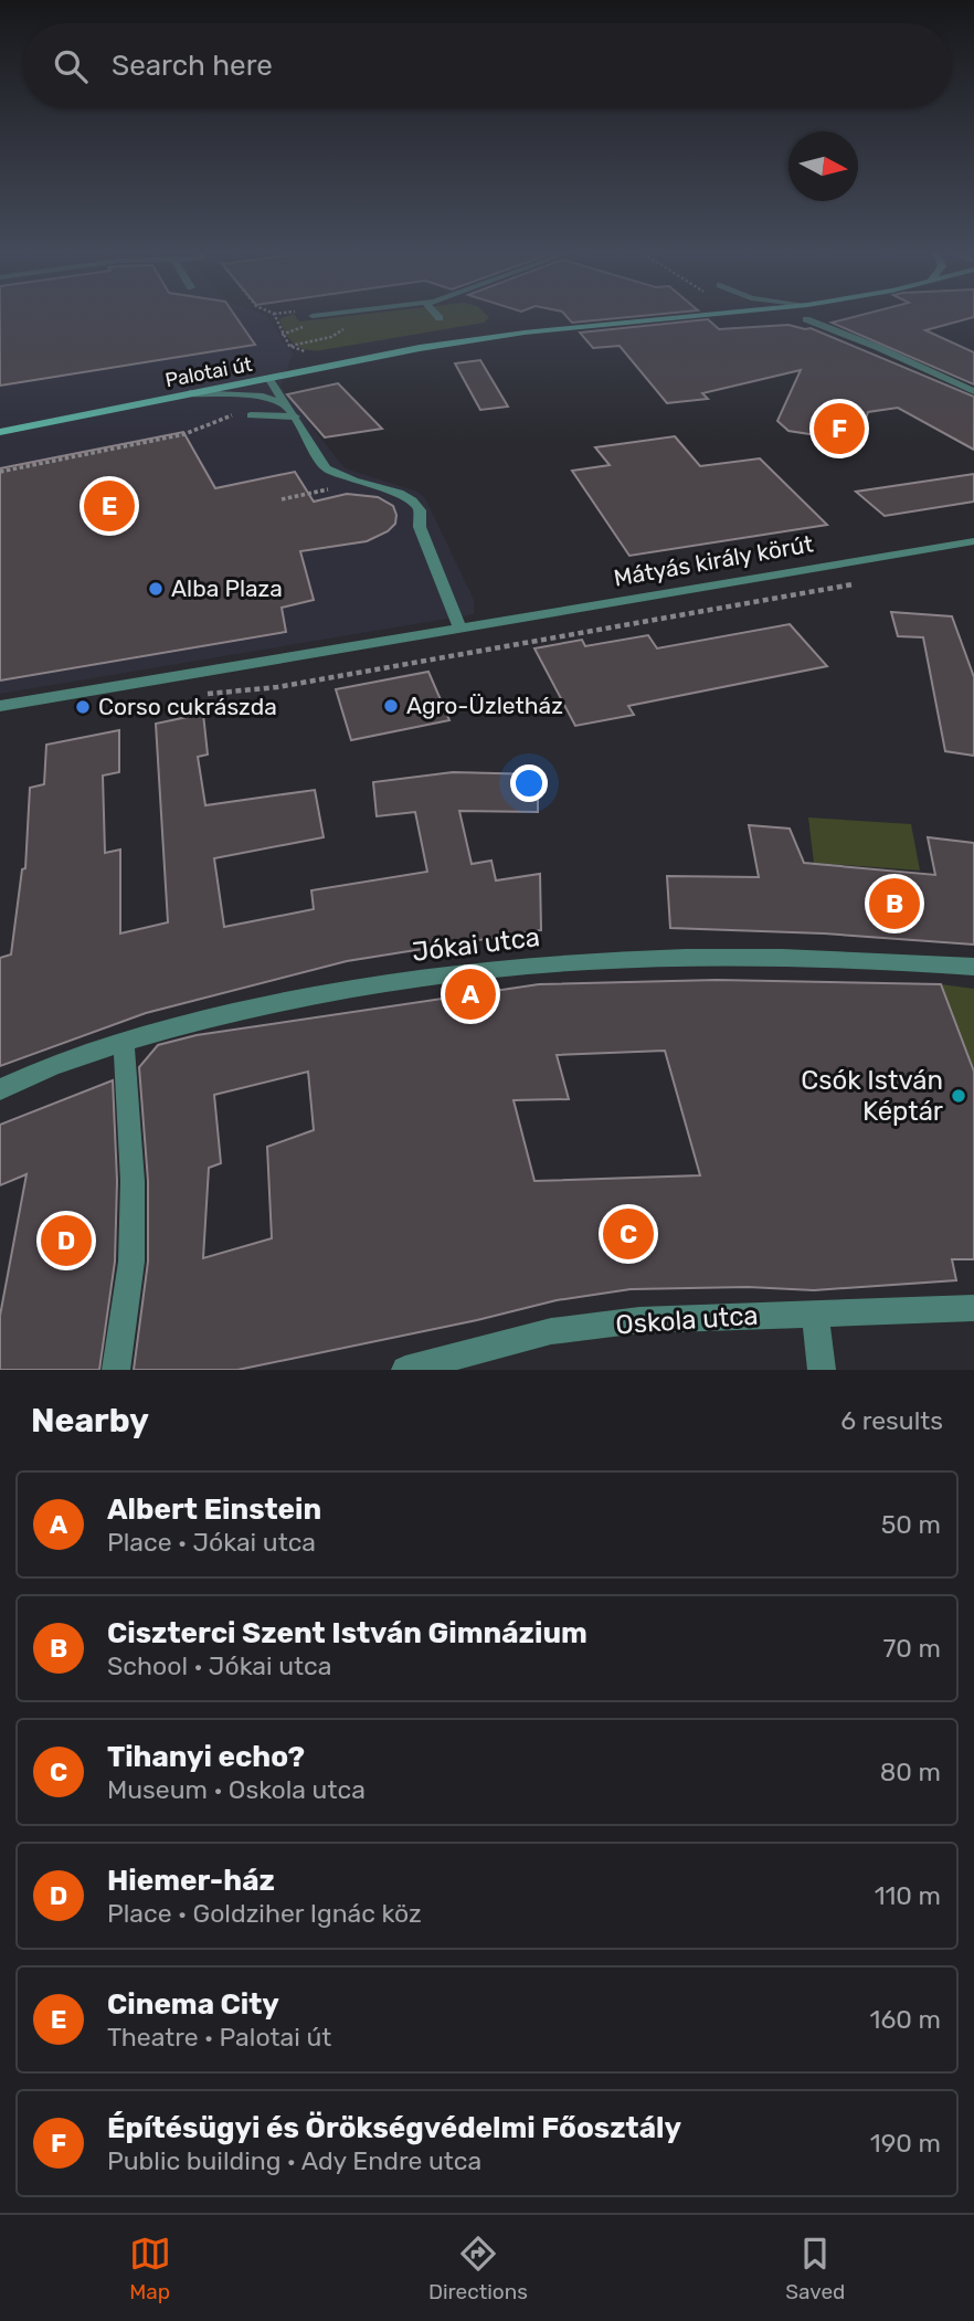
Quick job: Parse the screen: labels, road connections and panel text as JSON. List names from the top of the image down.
{
  "streets": {
    "main road": ["Palotai út"],
    "street": ["Mátyás király körút", "Jókai utca", "Oskola utca"]
  },
  "places": [
    "Alba Plaza",
    "Agro-Üzletház",
    "Corso cukrászda",
    "Csók István Képtár"
  ],
  "north": "right",
  "page": {
    "search": "Search here",
    "pins": [
      "F",
      "E",
      "B",
      "A",
      "C",
      "D"
    ],
    "heading": ["Nearby", "6 results"],
    "list": [
      {
        "mark": "A",
        "name": "Albert Einstein",
        "note": "Place · Jókai utca",
        "value": "50 m"
      },
      {
        "mark": "B",
        "name": "Ciszterci Szent István Gimnázium",
        "note": "School · Jókai utca",
        "value": "70 m"
      },
      {
        "mark": "C",
        "name": "Tihanyi echo?",
        "note": "Museum · Oskola utca",
        "value": "80 m"
      },
      {
        "mark": "D",
        "name": "Hiemer-ház",
        "note": "Place · Goldziher Ignác köz",
        "value": "110 m"
      },
      {
        "mark": "E",
        "name": "Cinema City",
        "note": "Theatre · Palotai út",
        "value": "160 m"
      },
      {
        "mark": "F",
        "name": "Építésügyi és Örökségvédelmi Főosztály",
        "note": "Public building · Ady Endre utca",
        "value": "190 m"
      }
    ],
    "nav": ["Map", "Directions", "Saved"]
  }
}
